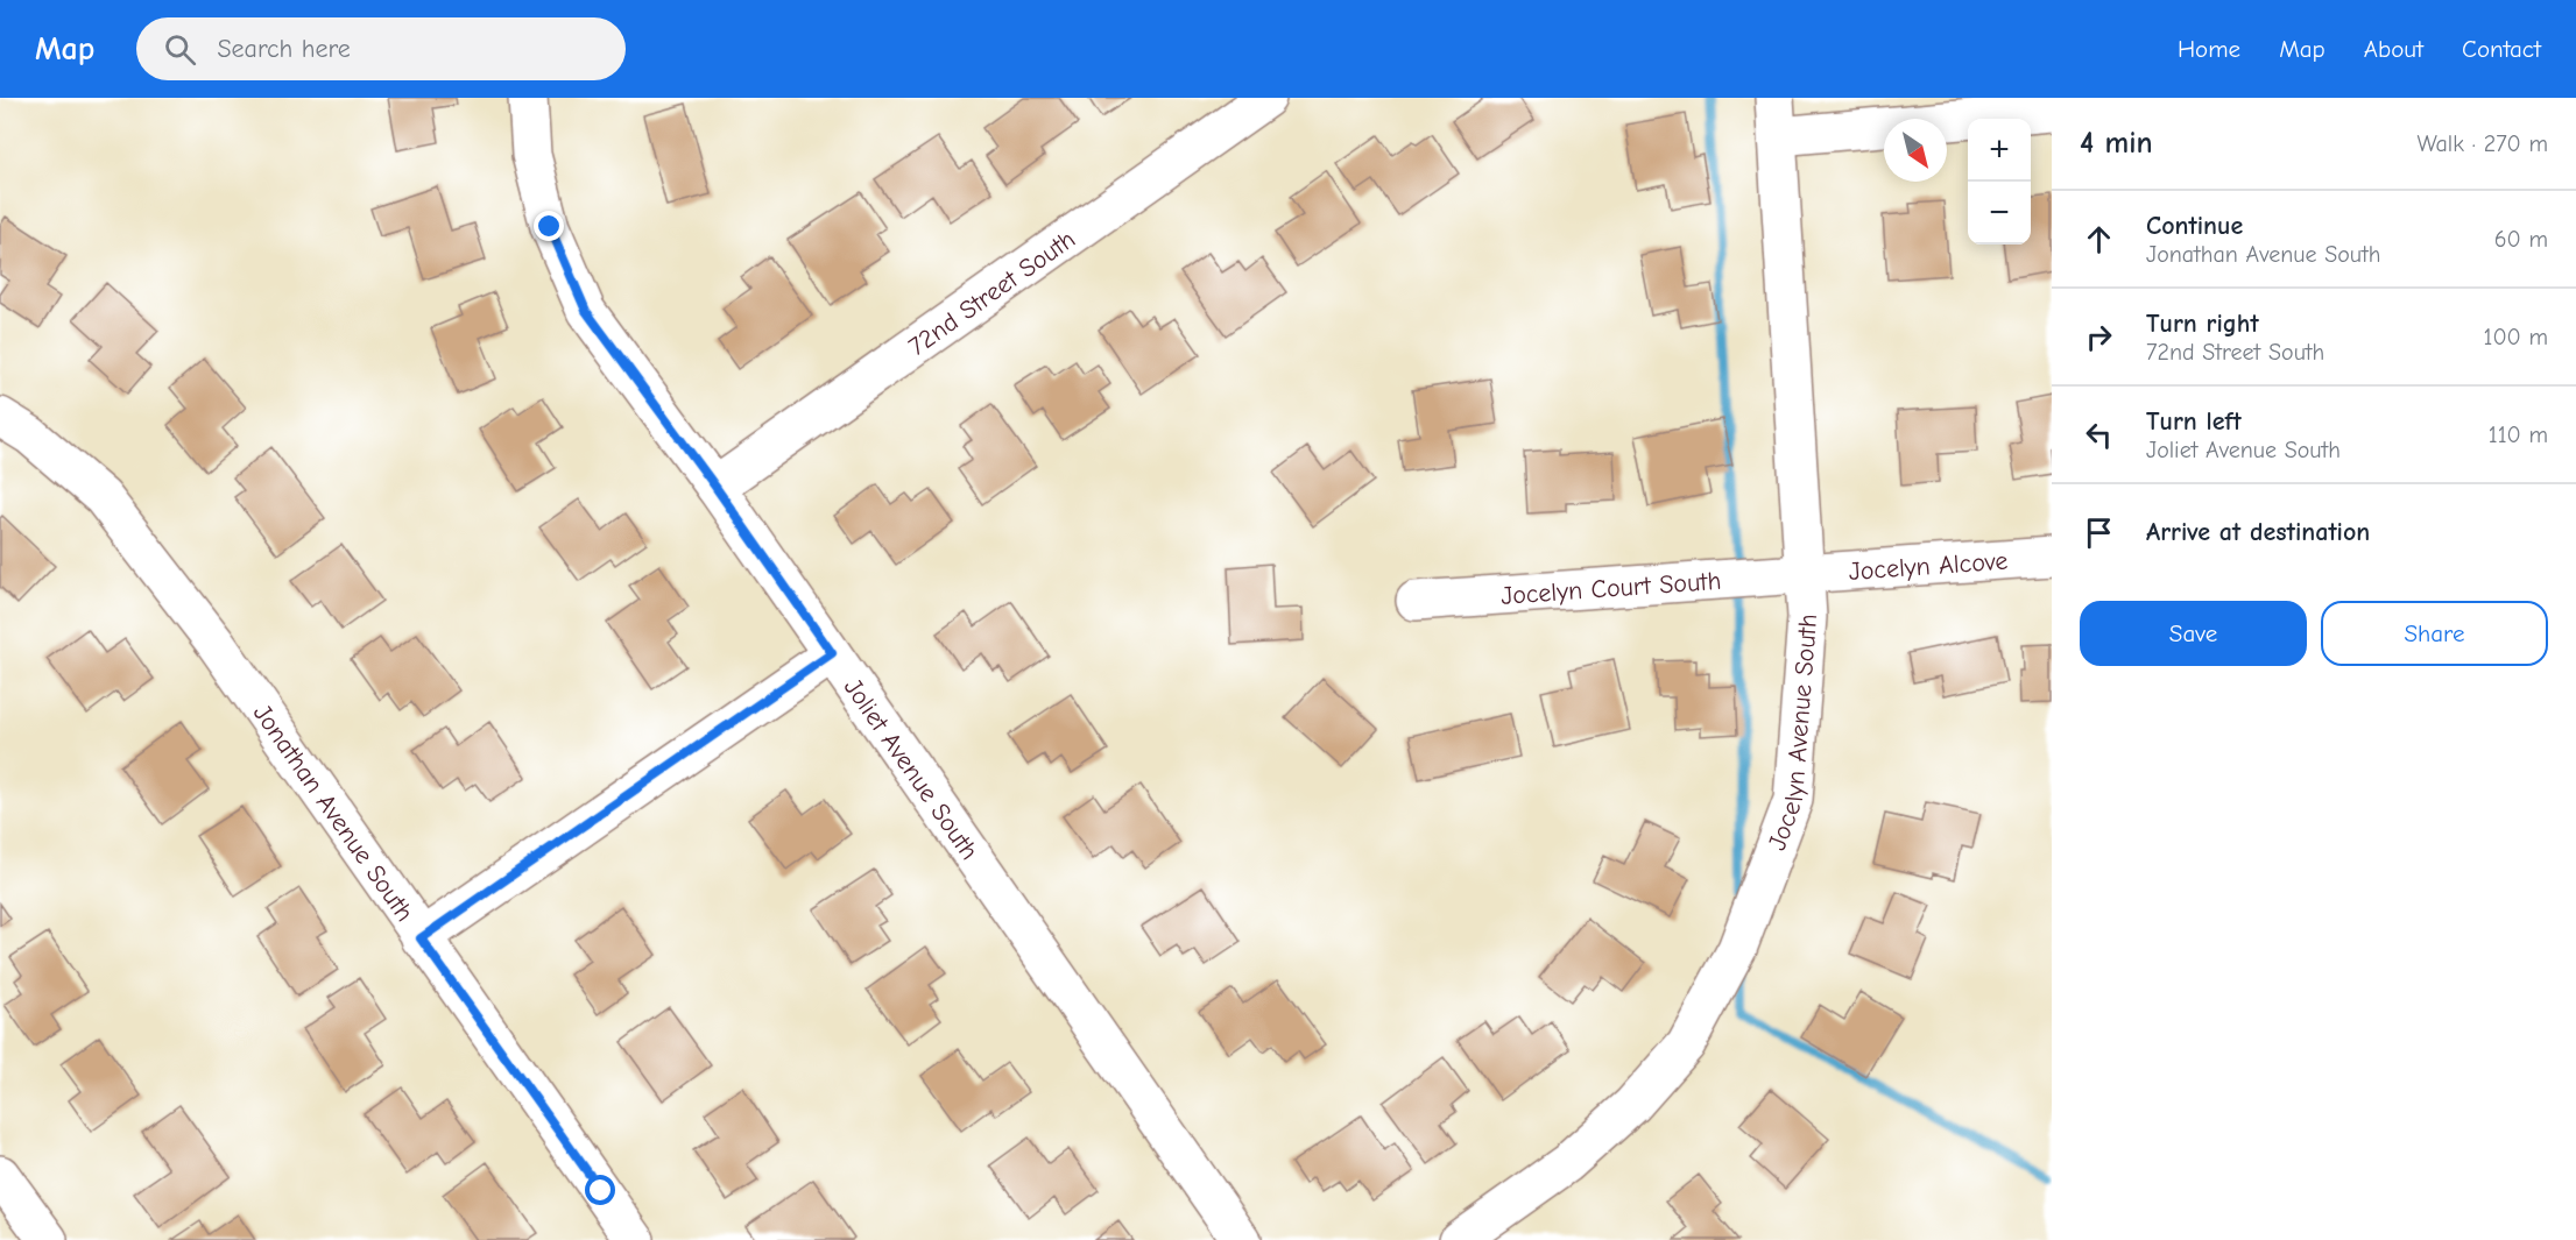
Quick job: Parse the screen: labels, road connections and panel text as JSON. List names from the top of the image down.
{
  "streets": {
    "street": [
      "72nd Street South",
      "Jocelyn Alcove",
      "Jocelyn Court South",
      "Jocelyn Avenue South",
      "Joliet Avenue South",
      "Jonathan Avenue South"
    ]
  },
  "crossings": [
    ["72nd Street South", "Joliet Avenue South"],
    ["Jocelyn Alcove", "Jocelyn Court South"],
    ["Jocelyn Alcove", "Jocelyn Avenue South"],
    ["Jocelyn Court South", "Jocelyn Avenue South"]
  ],
  "north": "bottom right",
  "page": {
    "header": "Map",
    "search": "Search here",
    "nav": [
      "Home",
      "Map",
      "About",
      "Contact"
    ],
    "heading": ["4 min", "Walk · 270 m"],
    "map_buttons": ["+", "−"],
    "list": [
      ["Continue", "Jonathan Avenue South", "60 m"],
      ["Turn right", "72nd Street South", "100 m"],
      ["Turn left", "Joliet Avenue South", "110 m"],
      "Arrive at destination"
    ],
    "buttons": ["Save", "Share"]
  }
}
